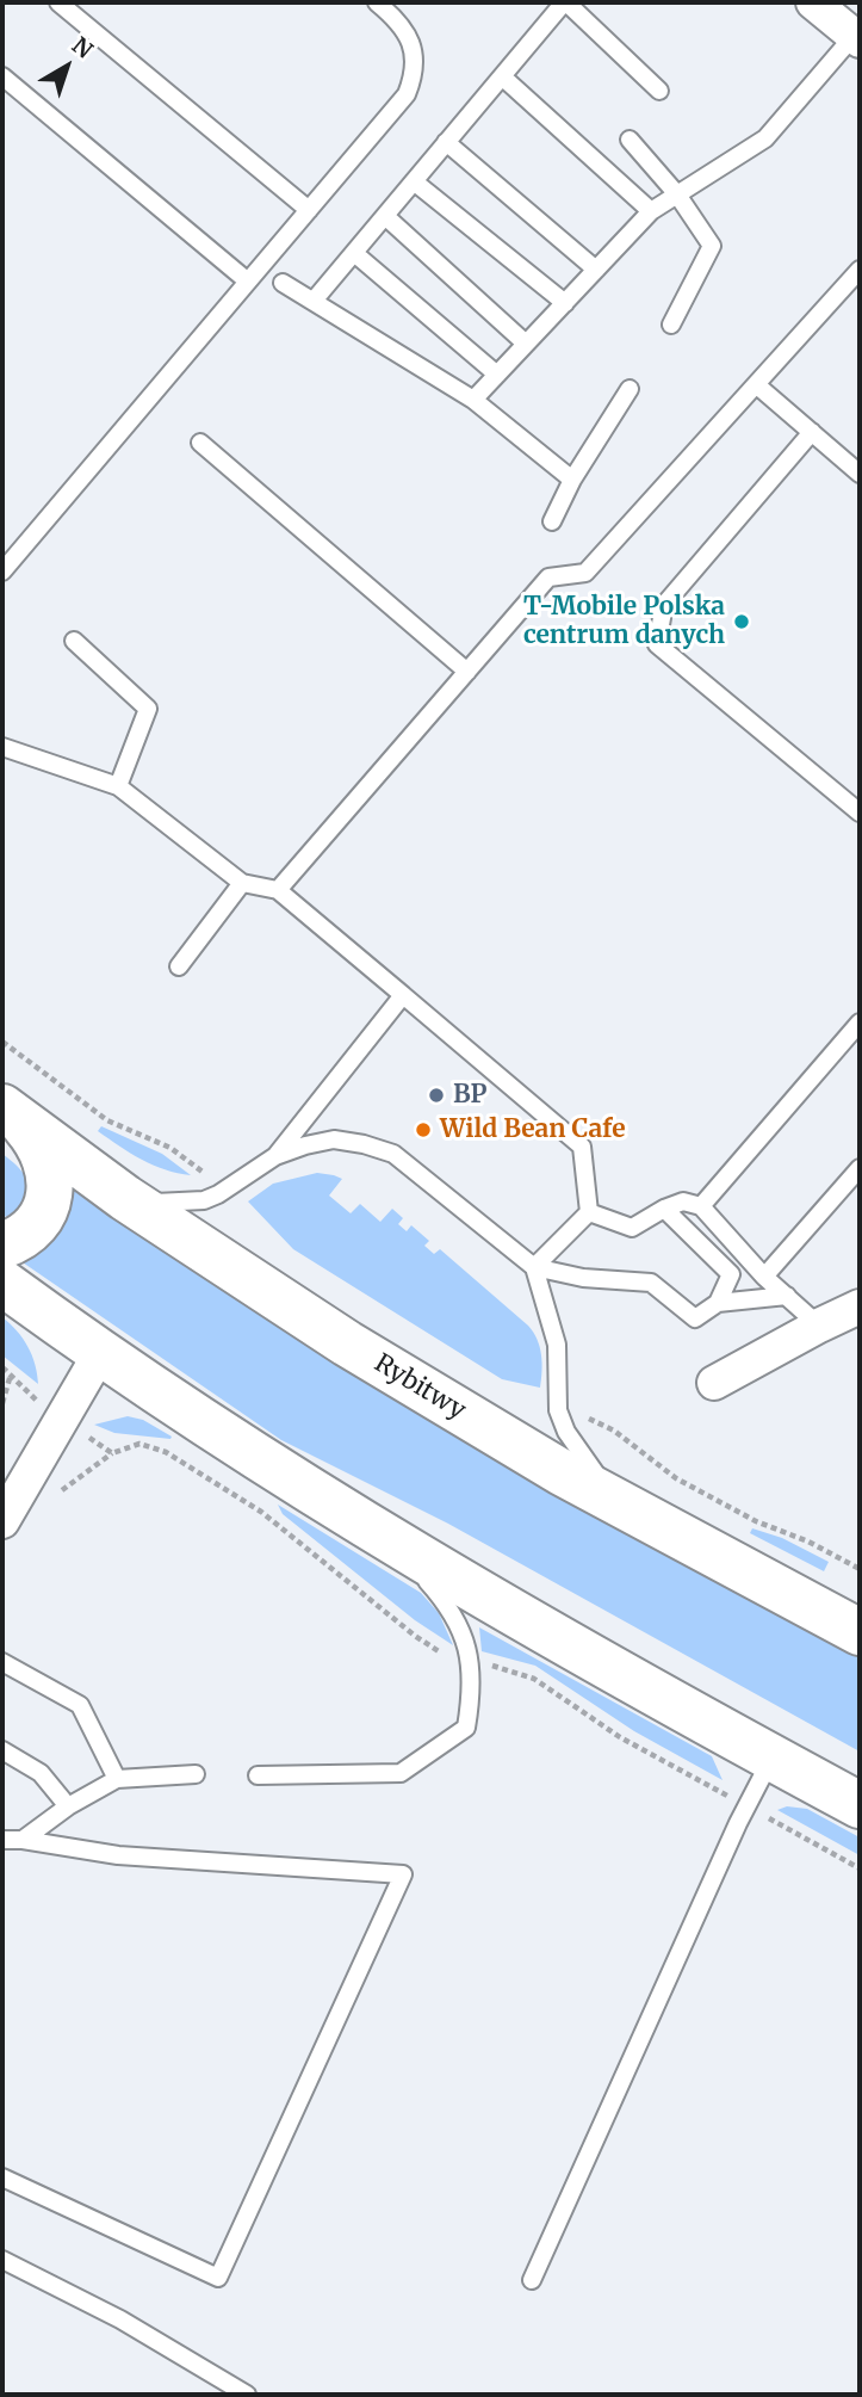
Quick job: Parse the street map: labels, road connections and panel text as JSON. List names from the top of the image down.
{
  "streets": {
    "main road": ["Rybitwy"]
  },
  "places": ["T‑Mobile Polska centrum danych", "BP", "Wild Bean Cafe"],
  "north": "top right"
}
